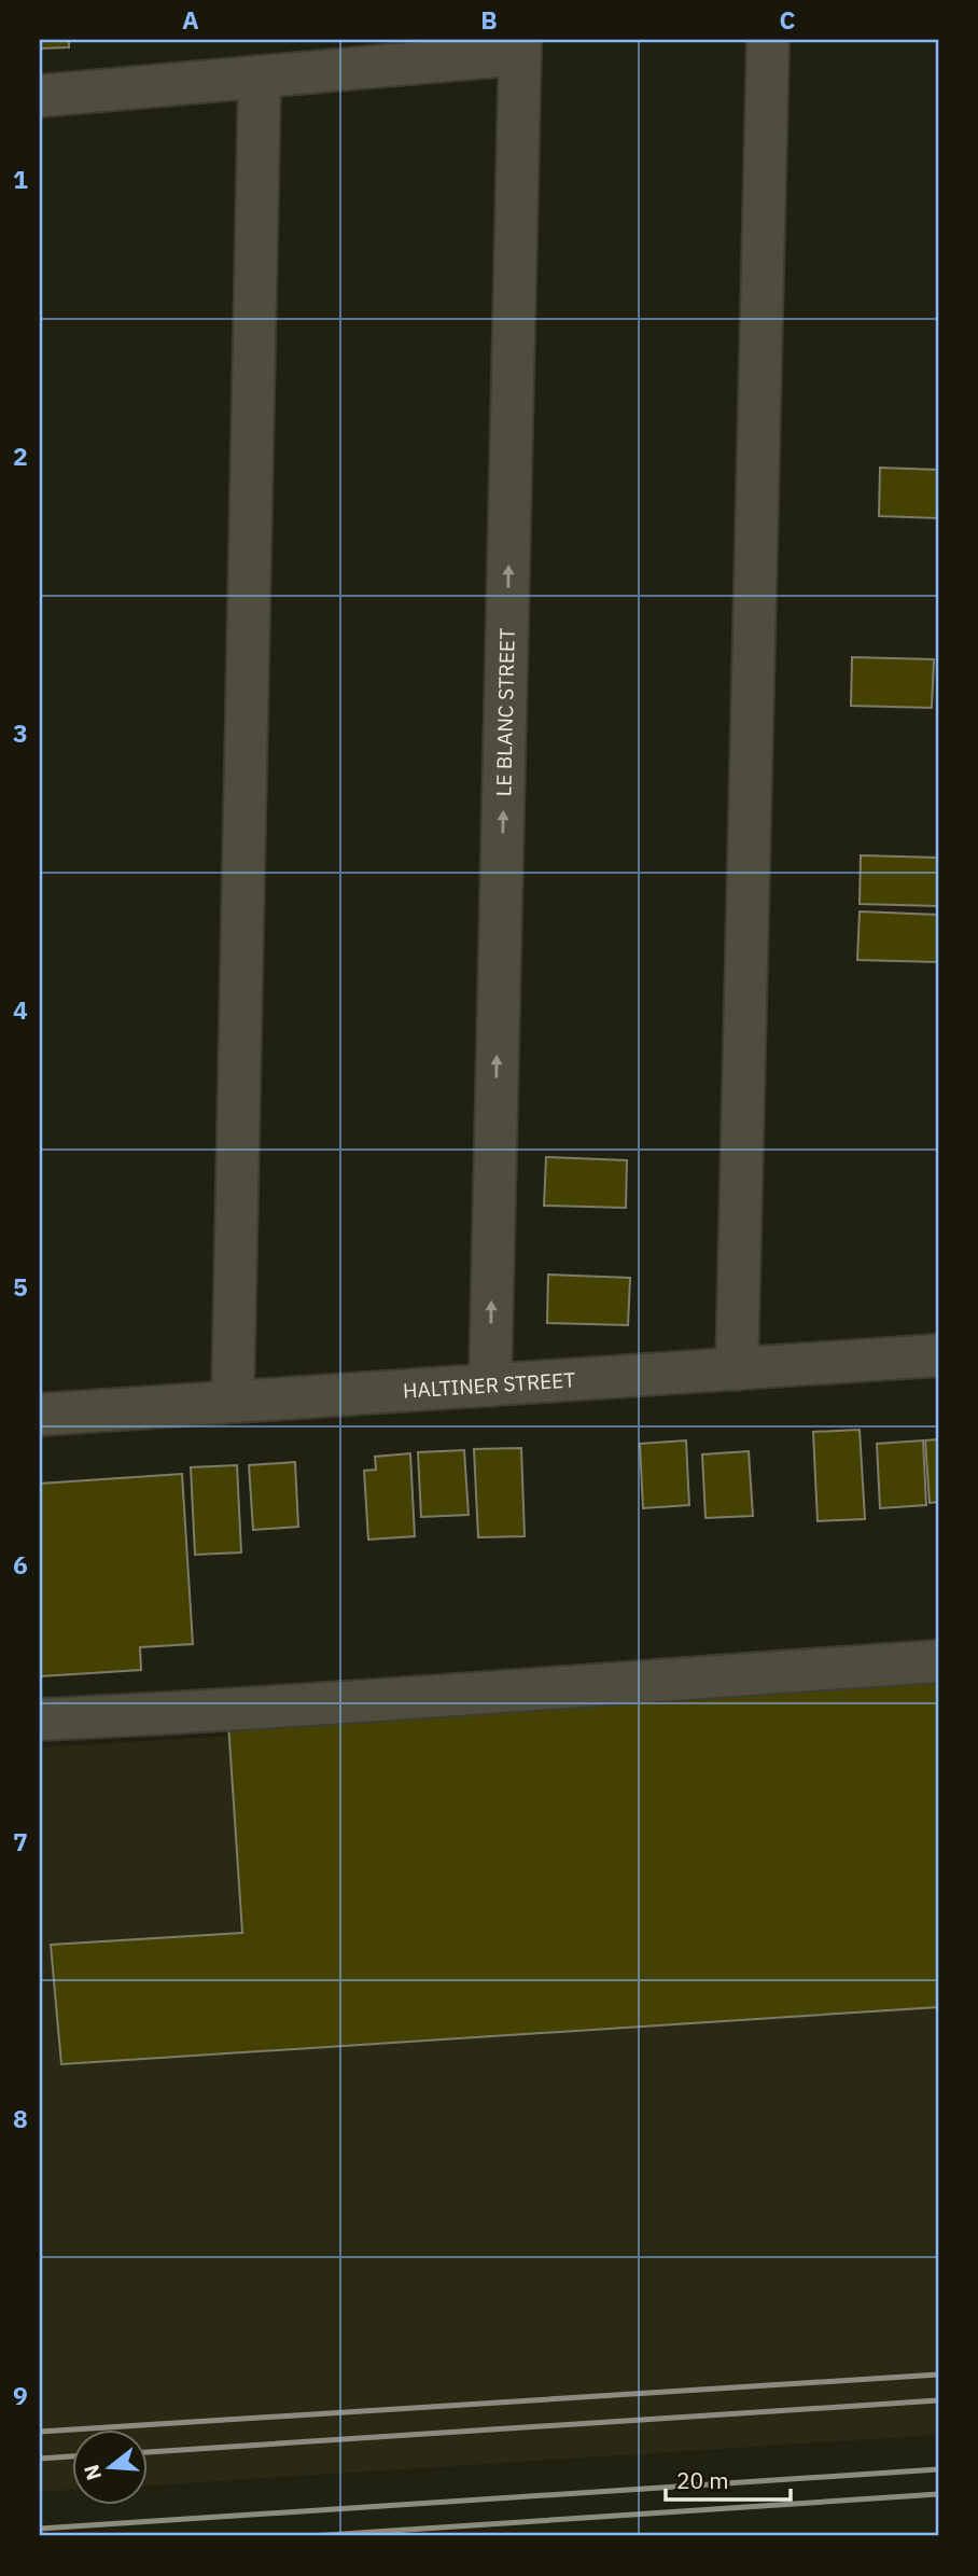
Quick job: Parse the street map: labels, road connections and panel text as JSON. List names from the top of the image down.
{
  "streets": {
    "street": ["LE BLANC STREET", "HALTINER STREET"]
  },
  "crossings": [
    ["LE BLANC STREET", "HALTINER STREET"]
  ],
  "scale_bar": "20 m",
  "north": "left",
  "grid": {
    "columns": ["A", "B", "C"],
    "rows": [
      "1",
      "2",
      "3",
      "4",
      "5",
      "6",
      "7",
      "8",
      "9"
    ]
  }
}
